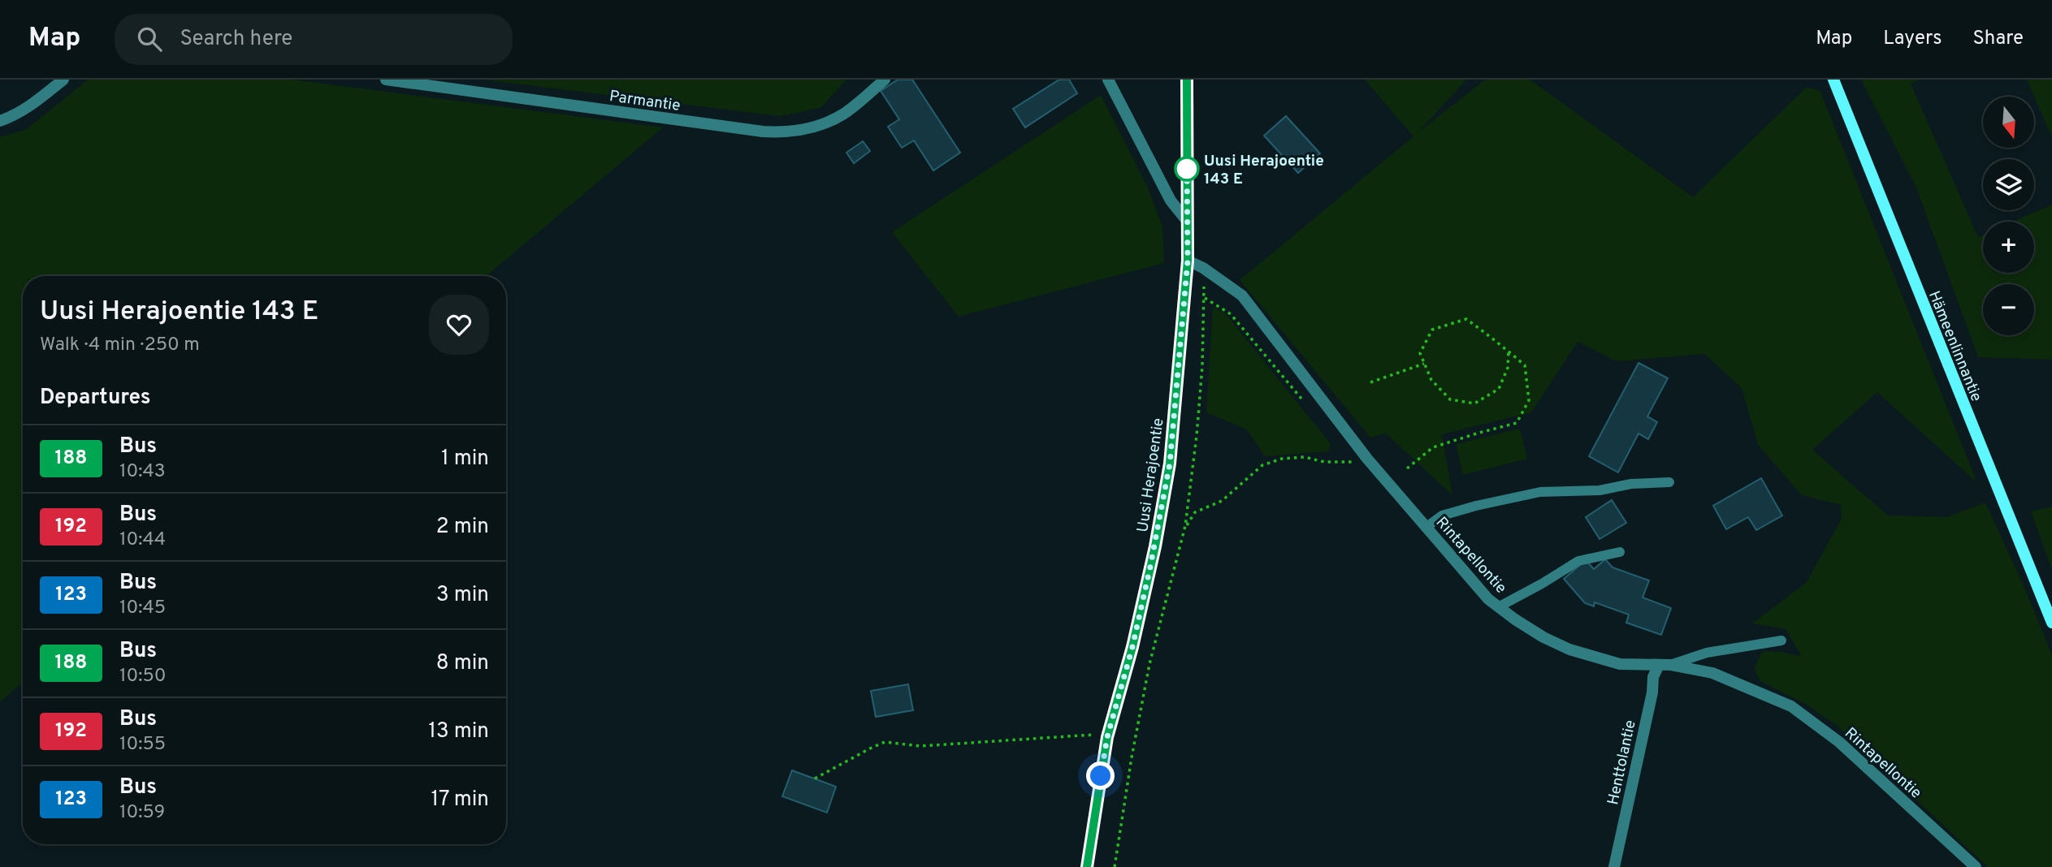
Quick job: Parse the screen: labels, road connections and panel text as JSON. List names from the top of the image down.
{
  "streets": {
    "main road": ["Hämeenlinnantie"],
    "street": [
      "Parmantie",
      "Uusi Herajoentie",
      "Rintapellontie",
      "Henttolantie"
    ]
  },
  "crossings": [
    ["Uusi Herajoentie", "Rintapellontie"],
    ["Rintapellontie", "Henttolantie"]
  ],
  "places": ["Uusi Herajoentie 143 E"],
  "lines": ["bus line 188"],
  "north": "bottom",
  "page": {
    "header": "Map",
    "search": "Search here",
    "nav": ["Map", "Layers", "Share"],
    "map_buttons": ["+", "−"],
    "heading": [
      ["Uusi Herajoentie 143 E", "Walk · 4 min · 250 m"],
      "Departures"
    ],
    "list": [
      {
        "mark": "188",
        "name": "Bus",
        "note": "10:43",
        "value": "1 min"
      },
      {
        "mark": "192",
        "name": "Bus",
        "note": "10:44",
        "value": "2 min"
      },
      {
        "mark": "123",
        "name": "Bus",
        "note": "10:45",
        "value": "3 min"
      },
      {
        "mark": "188",
        "name": "Bus",
        "note": "10:50",
        "value": "8 min"
      },
      {
        "mark": "192",
        "name": "Bus",
        "note": "10:55",
        "value": "13 min"
      },
      {
        "mark": "123",
        "name": "Bus",
        "note": "10:59",
        "value": "17 min"
      }
    ]
  }
}
